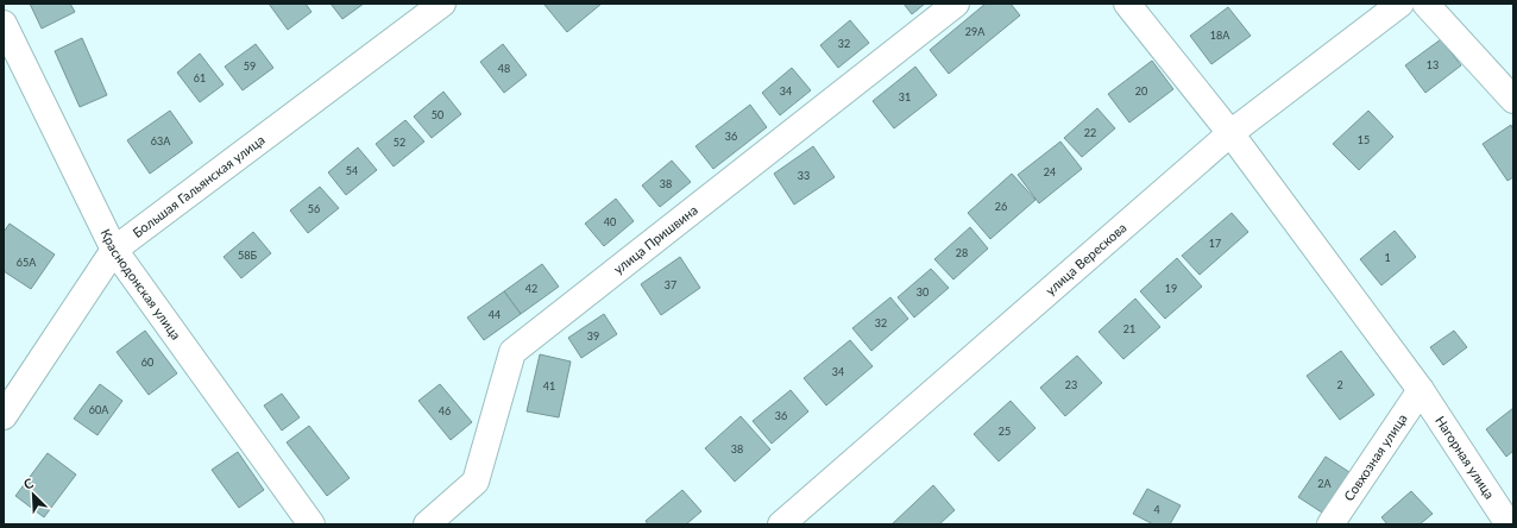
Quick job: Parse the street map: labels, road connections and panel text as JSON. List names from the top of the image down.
{
  "streets": {
    "street": [
      "Большая Гальянская улица",
      "улица Пришвина",
      "улица Верескова",
      "Краснодонская улица",
      "Совхозная улица",
      "Нагорная улица"
    ]
  },
  "crossings": [
    ["Большая Гальянская улица", "Краснодонская улица"],
    ["улица Верескова", "Нагорная улица"],
    ["Совхозная улица", "Нагорная улица"]
  ],
  "house_numbers": [
    "29А",
    "18А",
    "32",
    "13",
    "59",
    "48",
    "61",
    "34",
    "20",
    "31",
    "50",
    "22",
    "36",
    "15",
    "63А",
    "52",
    "54",
    "24",
    "33",
    "38",
    "26",
    "56",
    "40",
    "17",
    "28",
    "58Б",
    "1",
    "65А",
    "37",
    "42",
    "19",
    "30",
    "44",
    "32",
    "21",
    "39",
    "60",
    "34",
    "23",
    "2",
    "41",
    "60А",
    "46",
    "36",
    "25",
    "38",
    "2А",
    "4"
  ],
  "north": "top left"
}
